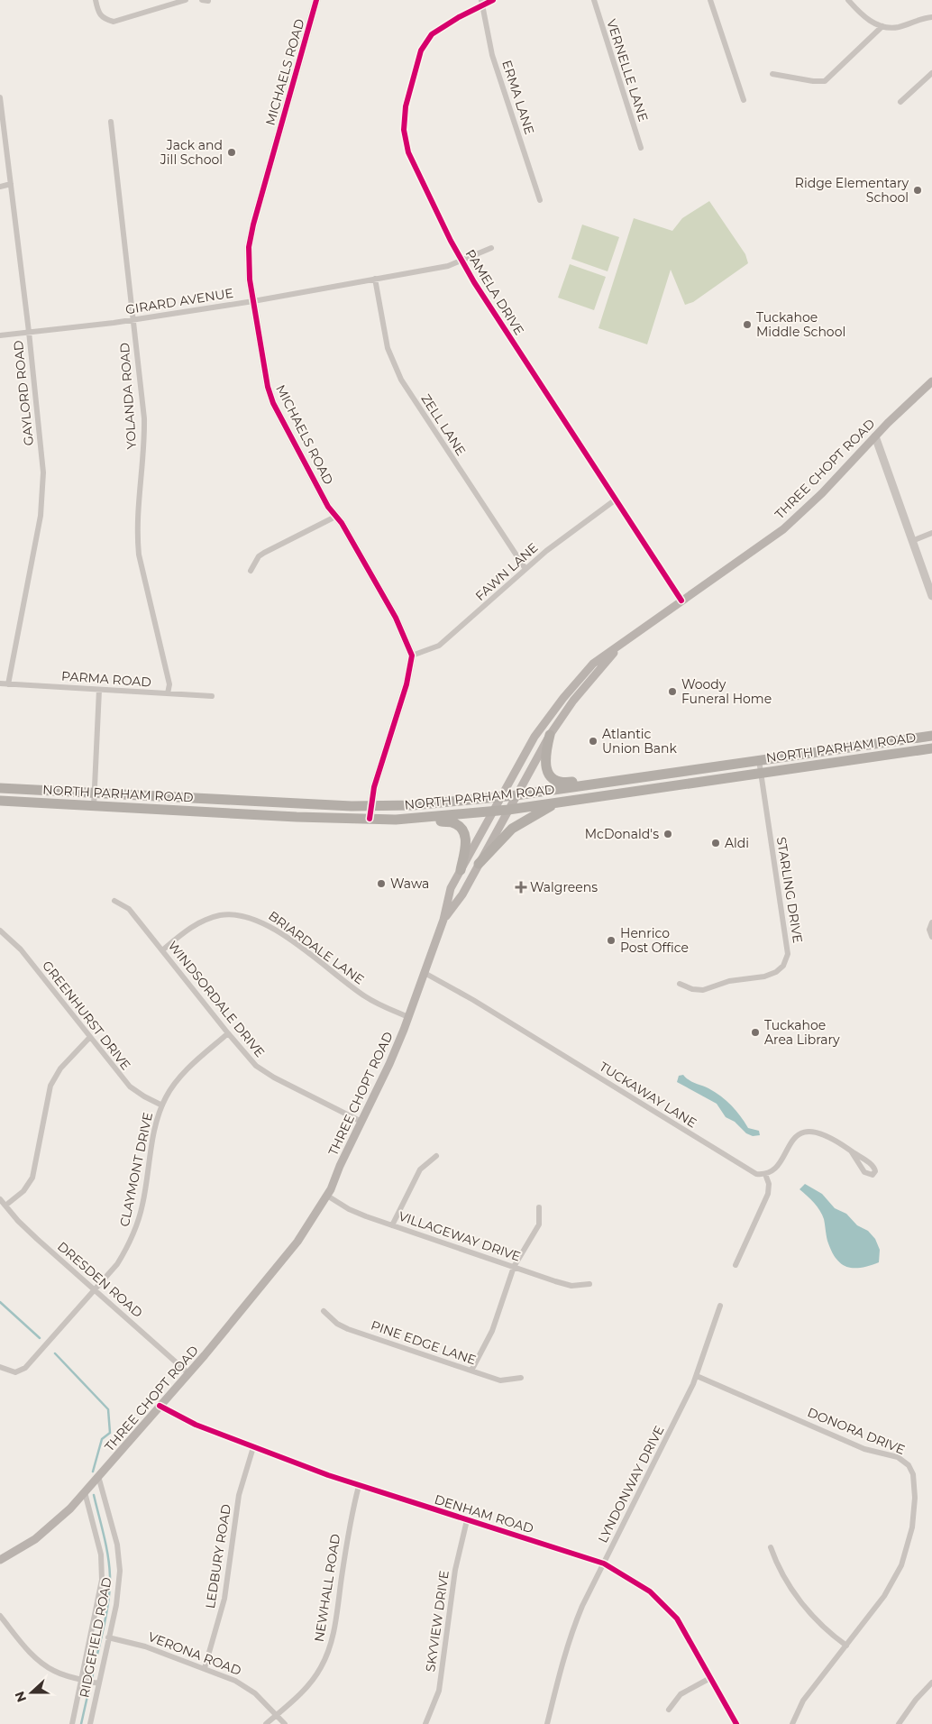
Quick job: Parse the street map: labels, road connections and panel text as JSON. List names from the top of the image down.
{
  "streets": {
    "highway": ["NORTH PARHAM ROAD"],
    "main road": ["THREE CHOPT ROAD"],
    "street": [
      "VERNELLE LANE",
      "MICHAELS ROAD",
      "ERMA LANE",
      "PAMELA DRIVE",
      "GIRARD AVENUE",
      "GAYLORD ROAD",
      "YOLANDA ROAD",
      "ZELL LANE",
      "FAWN LANE",
      "PARMA ROAD",
      "STARLING DRIVE",
      "BRIARDALE LANE",
      "WINDSORDALE DRIVE",
      "GREENHURST DRIVE",
      "TUCKAWAY LANE",
      "CLAYMONT DRIVE",
      "VILLAGEWAY DRIVE",
      "DRESDEN ROAD",
      "PINE EDGE LANE",
      "DONORA DRIVE",
      "LYNDONWAY DRIVE",
      "DENHAM ROAD",
      "LEDBURY ROAD",
      "NEWHALL ROAD",
      "SKYVIEW DRIVE",
      "RIDGEFIELD ROAD",
      "VERONA ROAD"
    ]
  },
  "crossings": [
    ["MICHAELS ROAD", "GIRARD AVENUE"],
    ["MICHAELS ROAD", "FAWN LANE"],
    ["ERMA LANE", "PAMELA DRIVE"],
    ["PAMELA DRIVE", "GIRARD AVENUE"],
    ["PAMELA DRIVE", "THREE CHOPT ROAD"],
    ["PAMELA DRIVE", "FAWN LANE"],
    ["GIRARD AVENUE", "GAYLORD ROAD"],
    ["GIRARD AVENUE", "YOLANDA ROAD"],
    ["GIRARD AVENUE", "ZELL LANE"],
    ["GAYLORD ROAD", "PARMA ROAD"],
    ["YOLANDA ROAD", "PARMA ROAD"],
    ["ZELL LANE", "FAWN LANE"],
    ["THREE CHOPT ROAD", "NORTH PARHAM ROAD"],
    ["THREE CHOPT ROAD", "BRIARDALE LANE"],
    ["THREE CHOPT ROAD", "WINDSORDALE DRIVE"],
    ["THREE CHOPT ROAD", "TUCKAWAY LANE"],
    ["THREE CHOPT ROAD", "VILLAGEWAY DRIVE"],
    ["THREE CHOPT ROAD", "DRESDEN ROAD"],
    ["THREE CHOPT ROAD", "DENHAM ROAD"],
    ["THREE CHOPT ROAD", "RIDGEFIELD ROAD"],
    ["NORTH PARHAM ROAD", "STARLING DRIVE"],
    ["BRIARDALE LANE", "WINDSORDALE DRIVE"],
    ["WINDSORDALE DRIVE", "CLAYMONT DRIVE"],
    ["GREENHURST DRIVE", "CLAYMONT DRIVE"],
    ["CLAYMONT DRIVE", "DRESDEN ROAD"],
    ["DONORA DRIVE", "LYNDONWAY DRIVE"],
    ["LYNDONWAY DRIVE", "DENHAM ROAD"],
    ["DENHAM ROAD", "LEDBURY ROAD"],
    ["DENHAM ROAD", "NEWHALL ROAD"],
    ["DENHAM ROAD", "SKYVIEW DRIVE"],
    ["LEDBURY ROAD", "VERONA ROAD"],
    ["NEWHALL ROAD", "VERONA ROAD"],
    ["RIDGEFIELD ROAD", "VERONA ROAD"]
  ],
  "places": {
    "other": [
      "Jack and Jill School",
      "Ridge Elementary School",
      "Tuckahoe Middle School",
      "Woody Funeral Home",
      "Atlantic Union Bank",
      "McDonald's",
      "Aldi",
      "Wawa",
      "Henrico Post Office",
      "Tuckahoe Area Library"
    ],
    "health": ["Walgreens"]
  },
  "north": "left"
}
